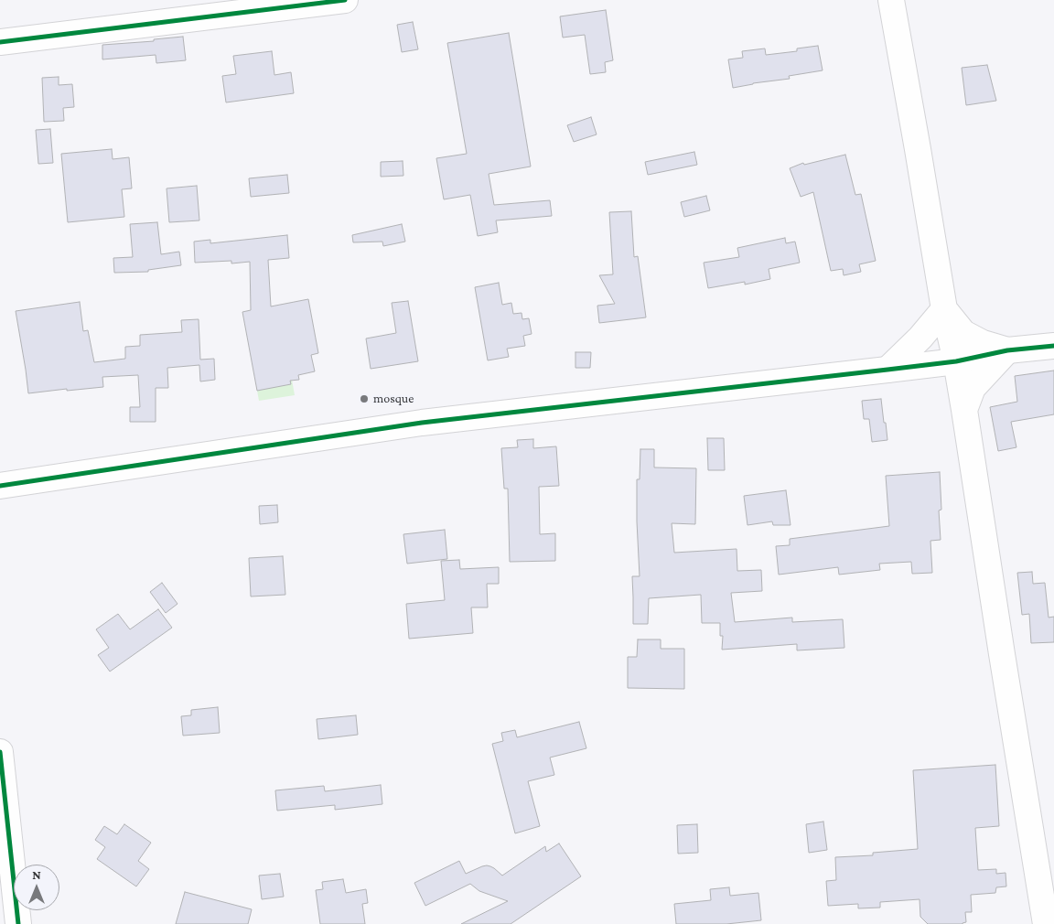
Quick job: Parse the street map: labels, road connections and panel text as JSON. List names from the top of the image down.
{
  "places": ["mosque"],
  "north": "top"
}
